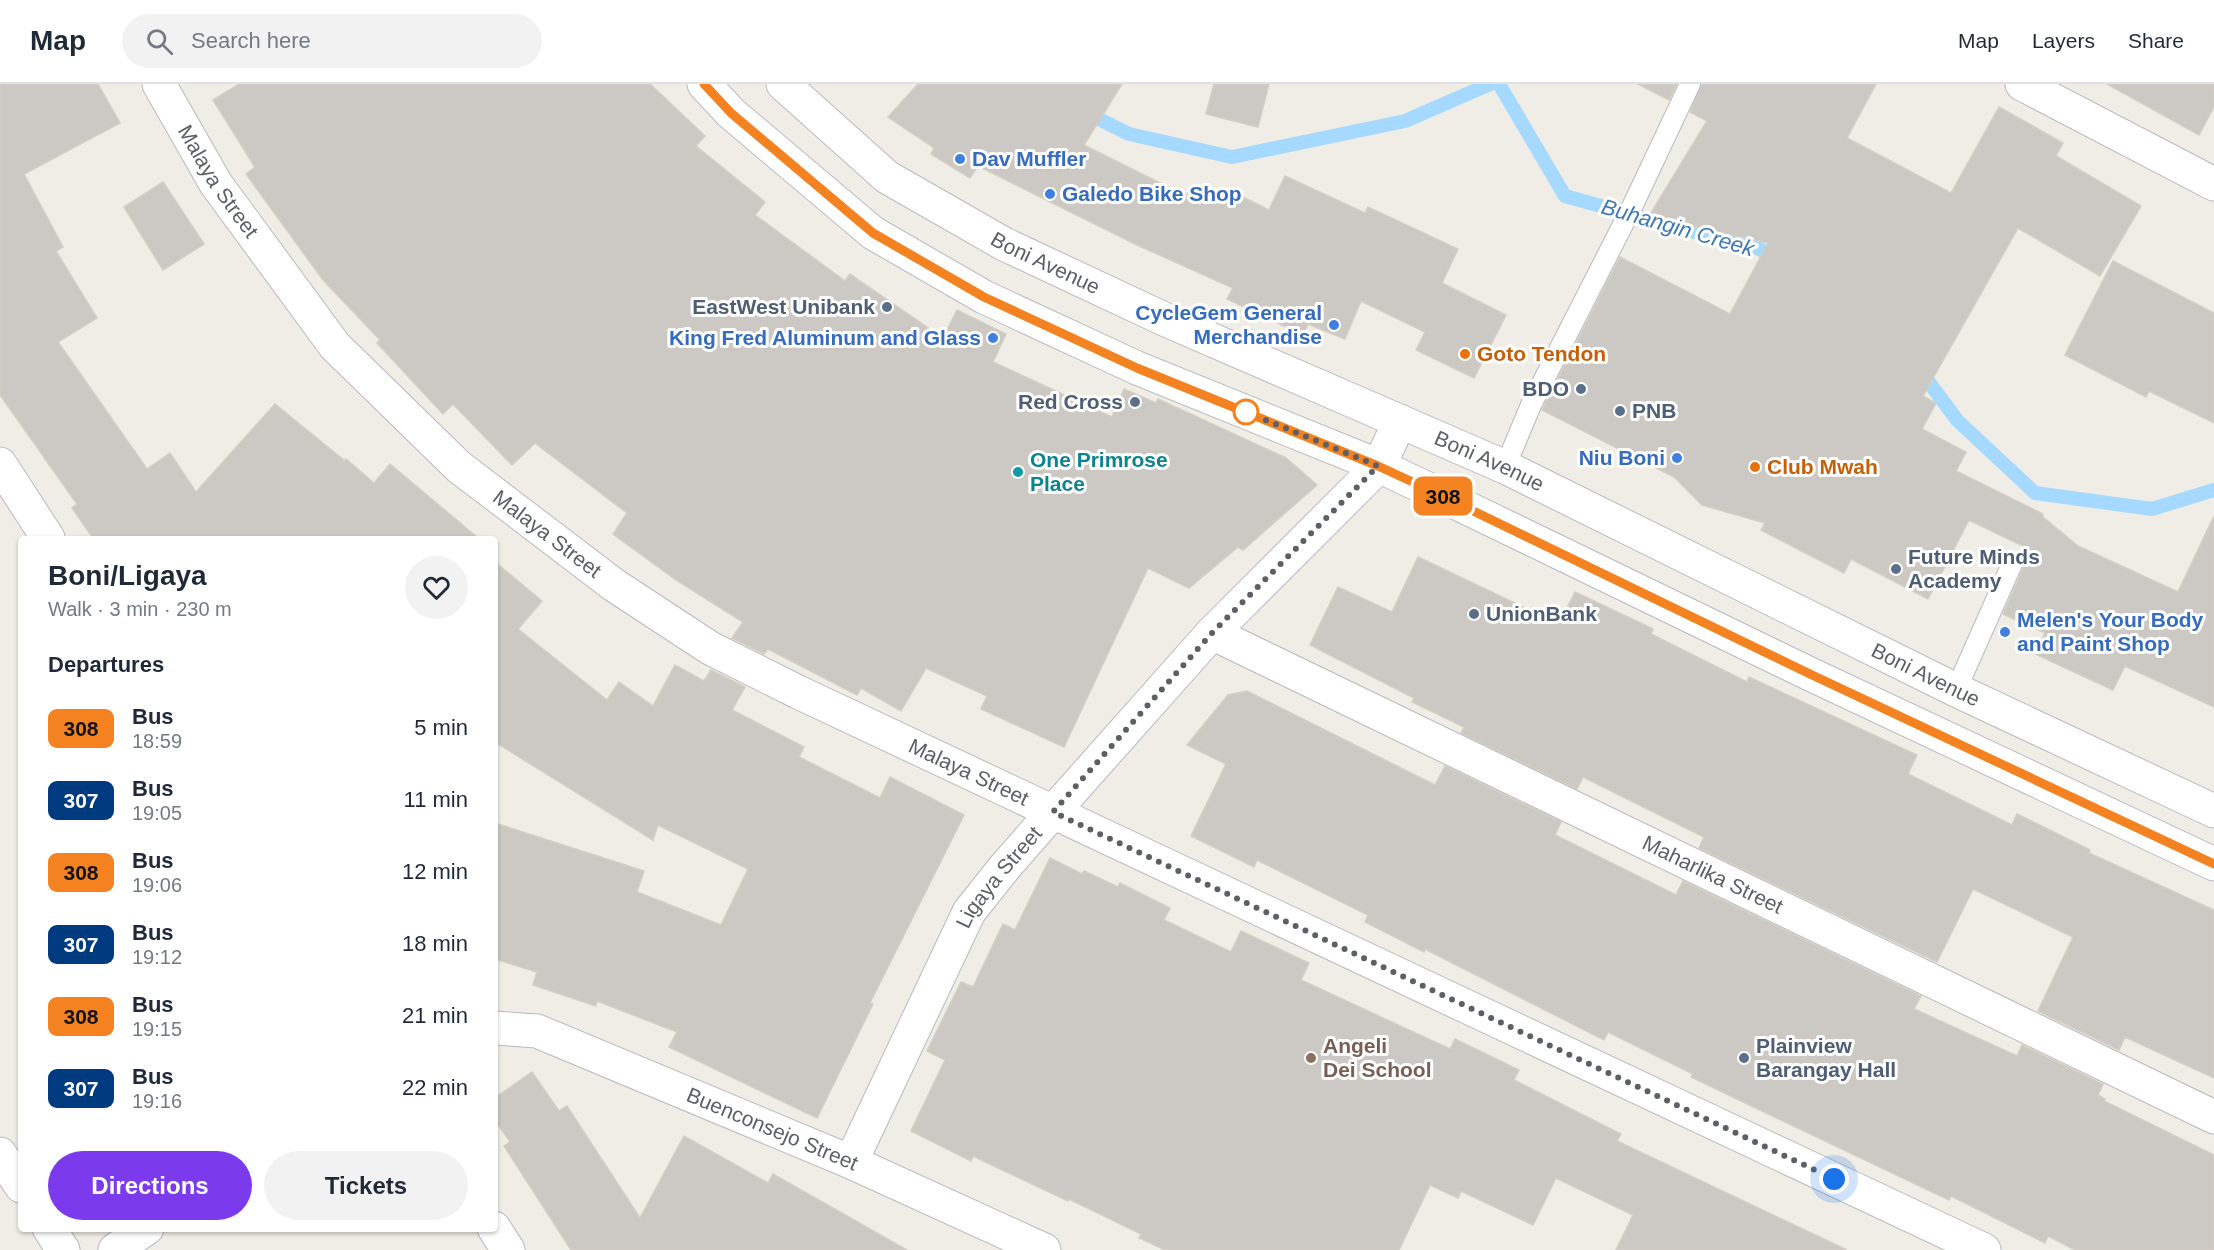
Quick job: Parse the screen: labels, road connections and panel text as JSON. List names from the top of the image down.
{
  "streets": {
    "street": [
      "Malaya Street",
      "Boni Avenue",
      "Maharlika Street",
      "Ligaya Street",
      "Buenconsejo Street"
    ]
  },
  "crossings": [
    ["Malaya Street", "Ligaya Street"],
    ["Boni Avenue", "Ligaya Street"],
    ["Maharlika Street", "Ligaya Street"],
    ["Ligaya Street", "Buenconsejo Street"]
  ],
  "water": ["Buhangin Creek"],
  "places": [
    "Dav Muffler",
    "Galedo Bike Shop",
    "EastWest Unibank",
    "CycleGem General Merchandise",
    "King Fred Aluminum and Glass",
    "Goto Tendon",
    "BDO",
    "Red Cross",
    "PNB",
    "Niu Boni",
    "Club Mwah",
    "One Primrose Place",
    "Future Minds Academy",
    "UnionBank",
    "Melen's Your Body and Paint Shop",
    "Angeli Dei School",
    "Plainview Barangay Hall"
  ],
  "lines": ["bus line 308"],
  "page": {
    "header": "Map",
    "search": "Search here",
    "nav": ["Map", "Layers", "Share"],
    "on_map": "308",
    "heading": [
      ["Boni/Ligaya", "Walk · 3 min · 230 m"],
      "Departures"
    ],
    "list": [
      {
        "mark": "308",
        "name": "Bus",
        "note": "18:59",
        "value": "5 min"
      },
      {
        "mark": "307",
        "name": "Bus",
        "note": "19:05",
        "value": "11 min"
      },
      {
        "mark": "308",
        "name": "Bus",
        "note": "19:06",
        "value": "12 min"
      },
      {
        "mark": "307",
        "name": "Bus",
        "note": "19:12",
        "value": "18 min"
      },
      {
        "mark": "308",
        "name": "Bus",
        "note": "19:15",
        "value": "21 min"
      },
      {
        "mark": "307",
        "name": "Bus",
        "note": "19:16",
        "value": "22 min"
      }
    ],
    "buttons": ["Directions", "Tickets"]
  }
}
